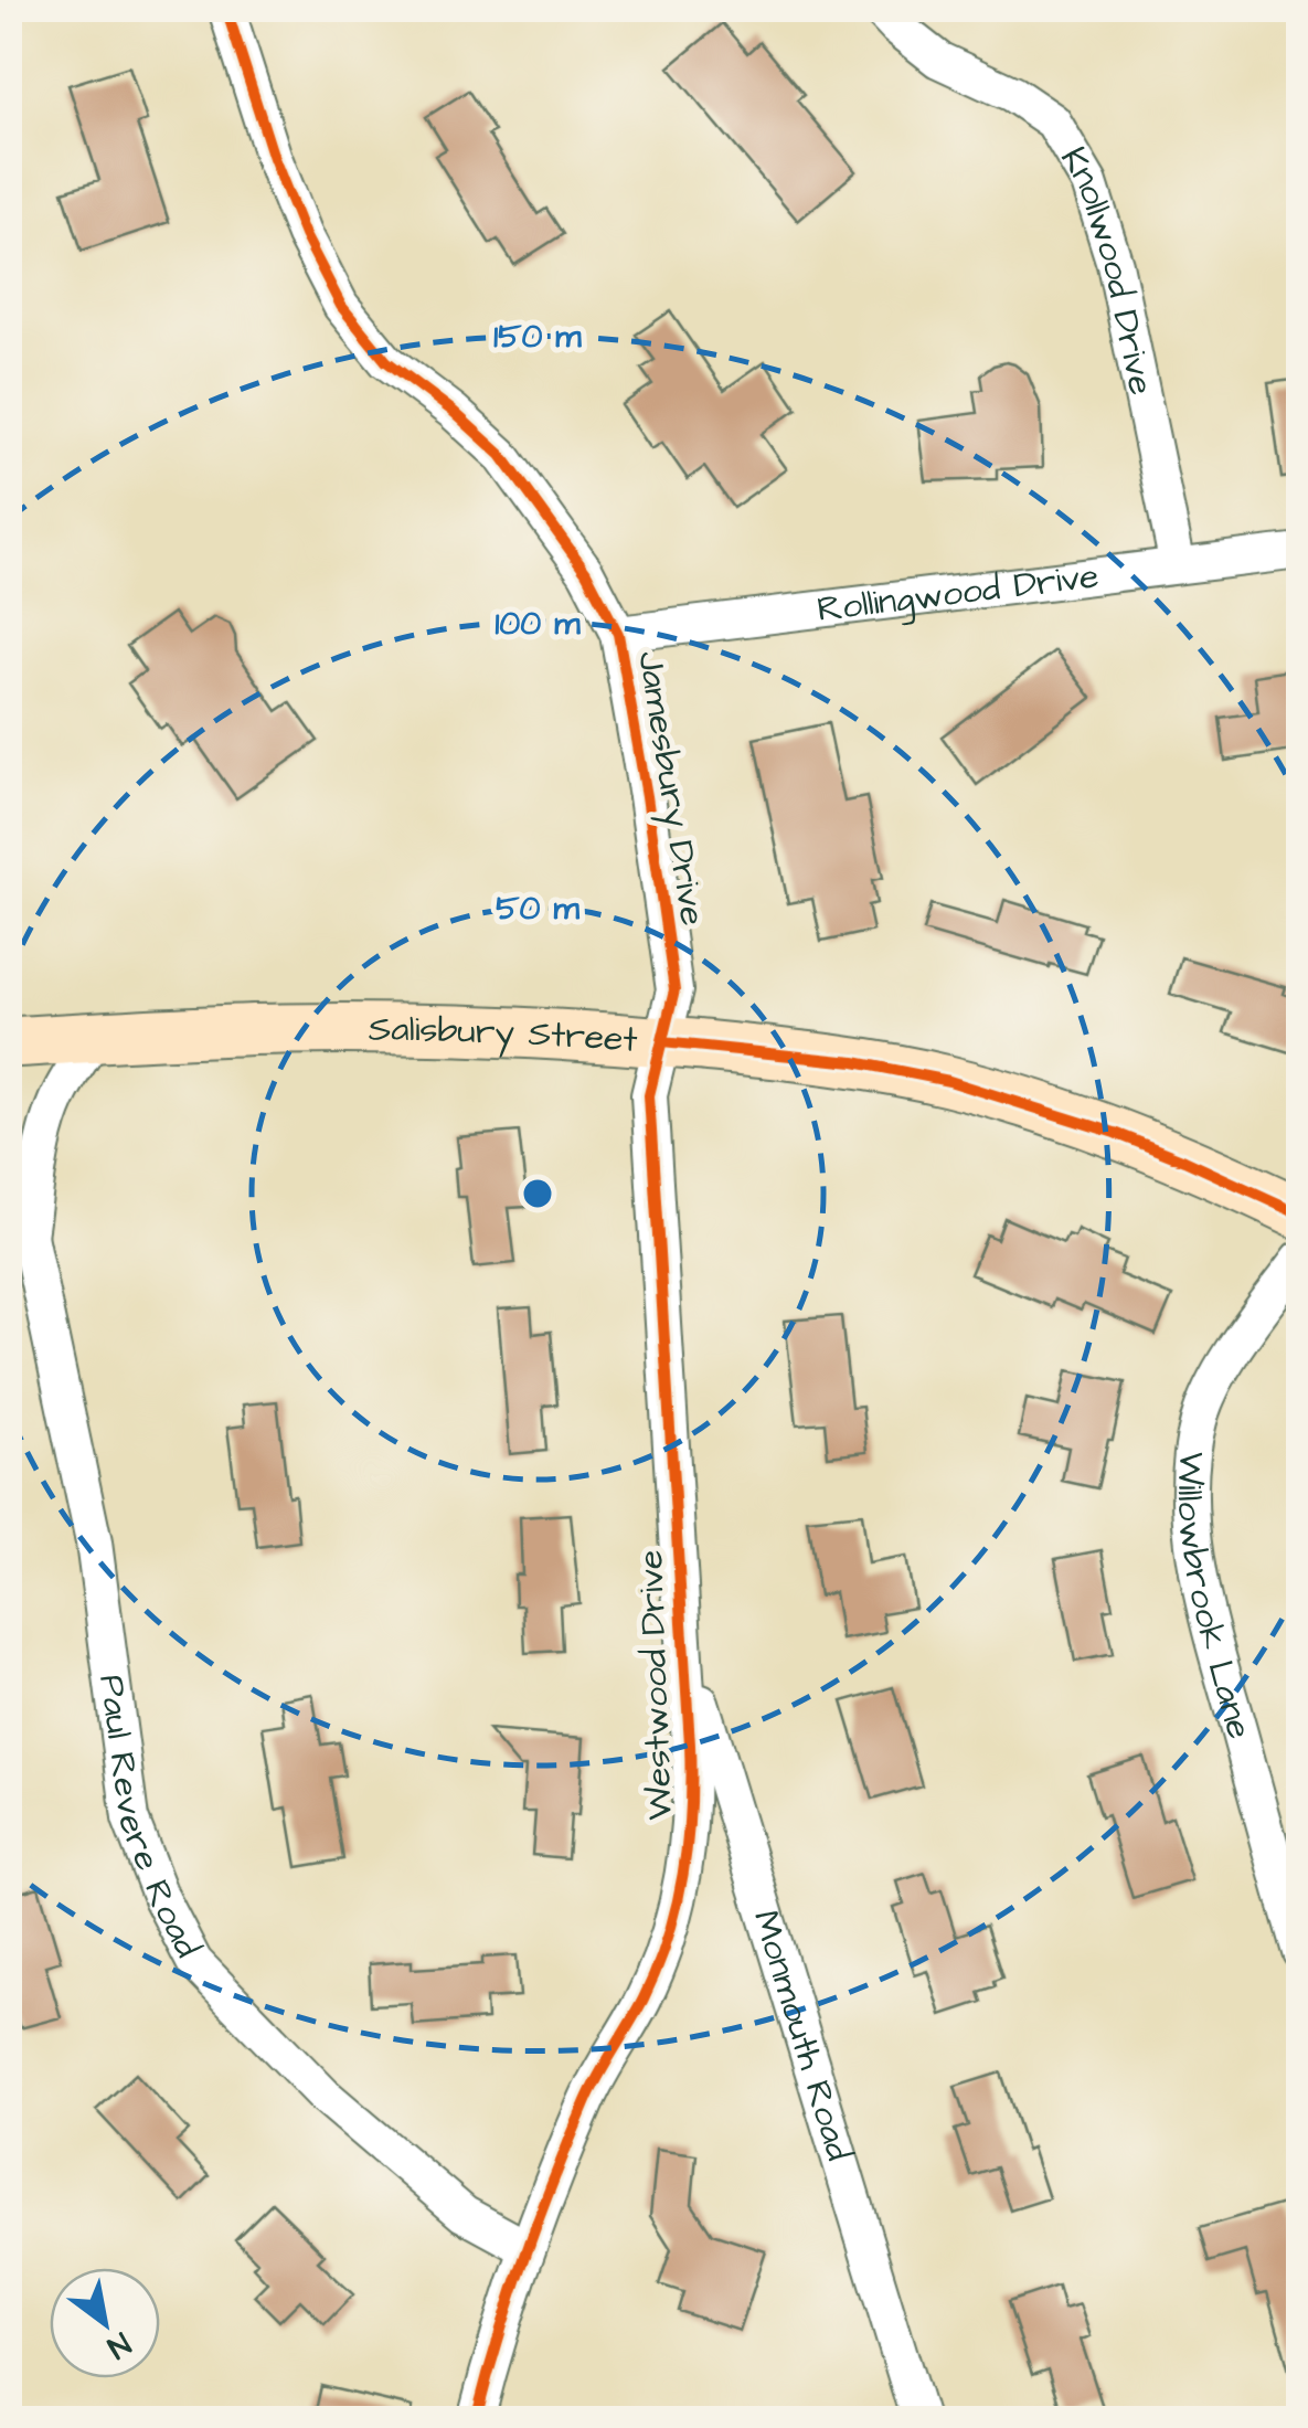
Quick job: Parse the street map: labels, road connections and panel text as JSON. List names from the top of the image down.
{
  "streets": {
    "main road": ["Salisbury Street"],
    "street": [
      "Knollwood Drive",
      "Rollingwood Drive",
      "Jamesbury Drive",
      "Willowbrook Lane",
      "Westwood Drive",
      "Paul Revere Road",
      "Monmouth Road"
    ]
  },
  "crossings": [
    ["Knollwood Drive", "Rollingwood Drive"],
    ["Rollingwood Drive", "Jamesbury Drive"],
    ["Jamesbury Drive", "Salisbury Street"],
    ["Jamesbury Drive", "Westwood Drive"],
    ["Salisbury Street", "Westwood Drive"],
    ["Salisbury Street", "Paul Revere Road"],
    ["Westwood Drive", "Paul Revere Road"],
    ["Westwood Drive", "Monmouth Road"]
  ],
  "north": "bottom right",
  "rings": ["150 m", "100 m", "50 m"]
}
